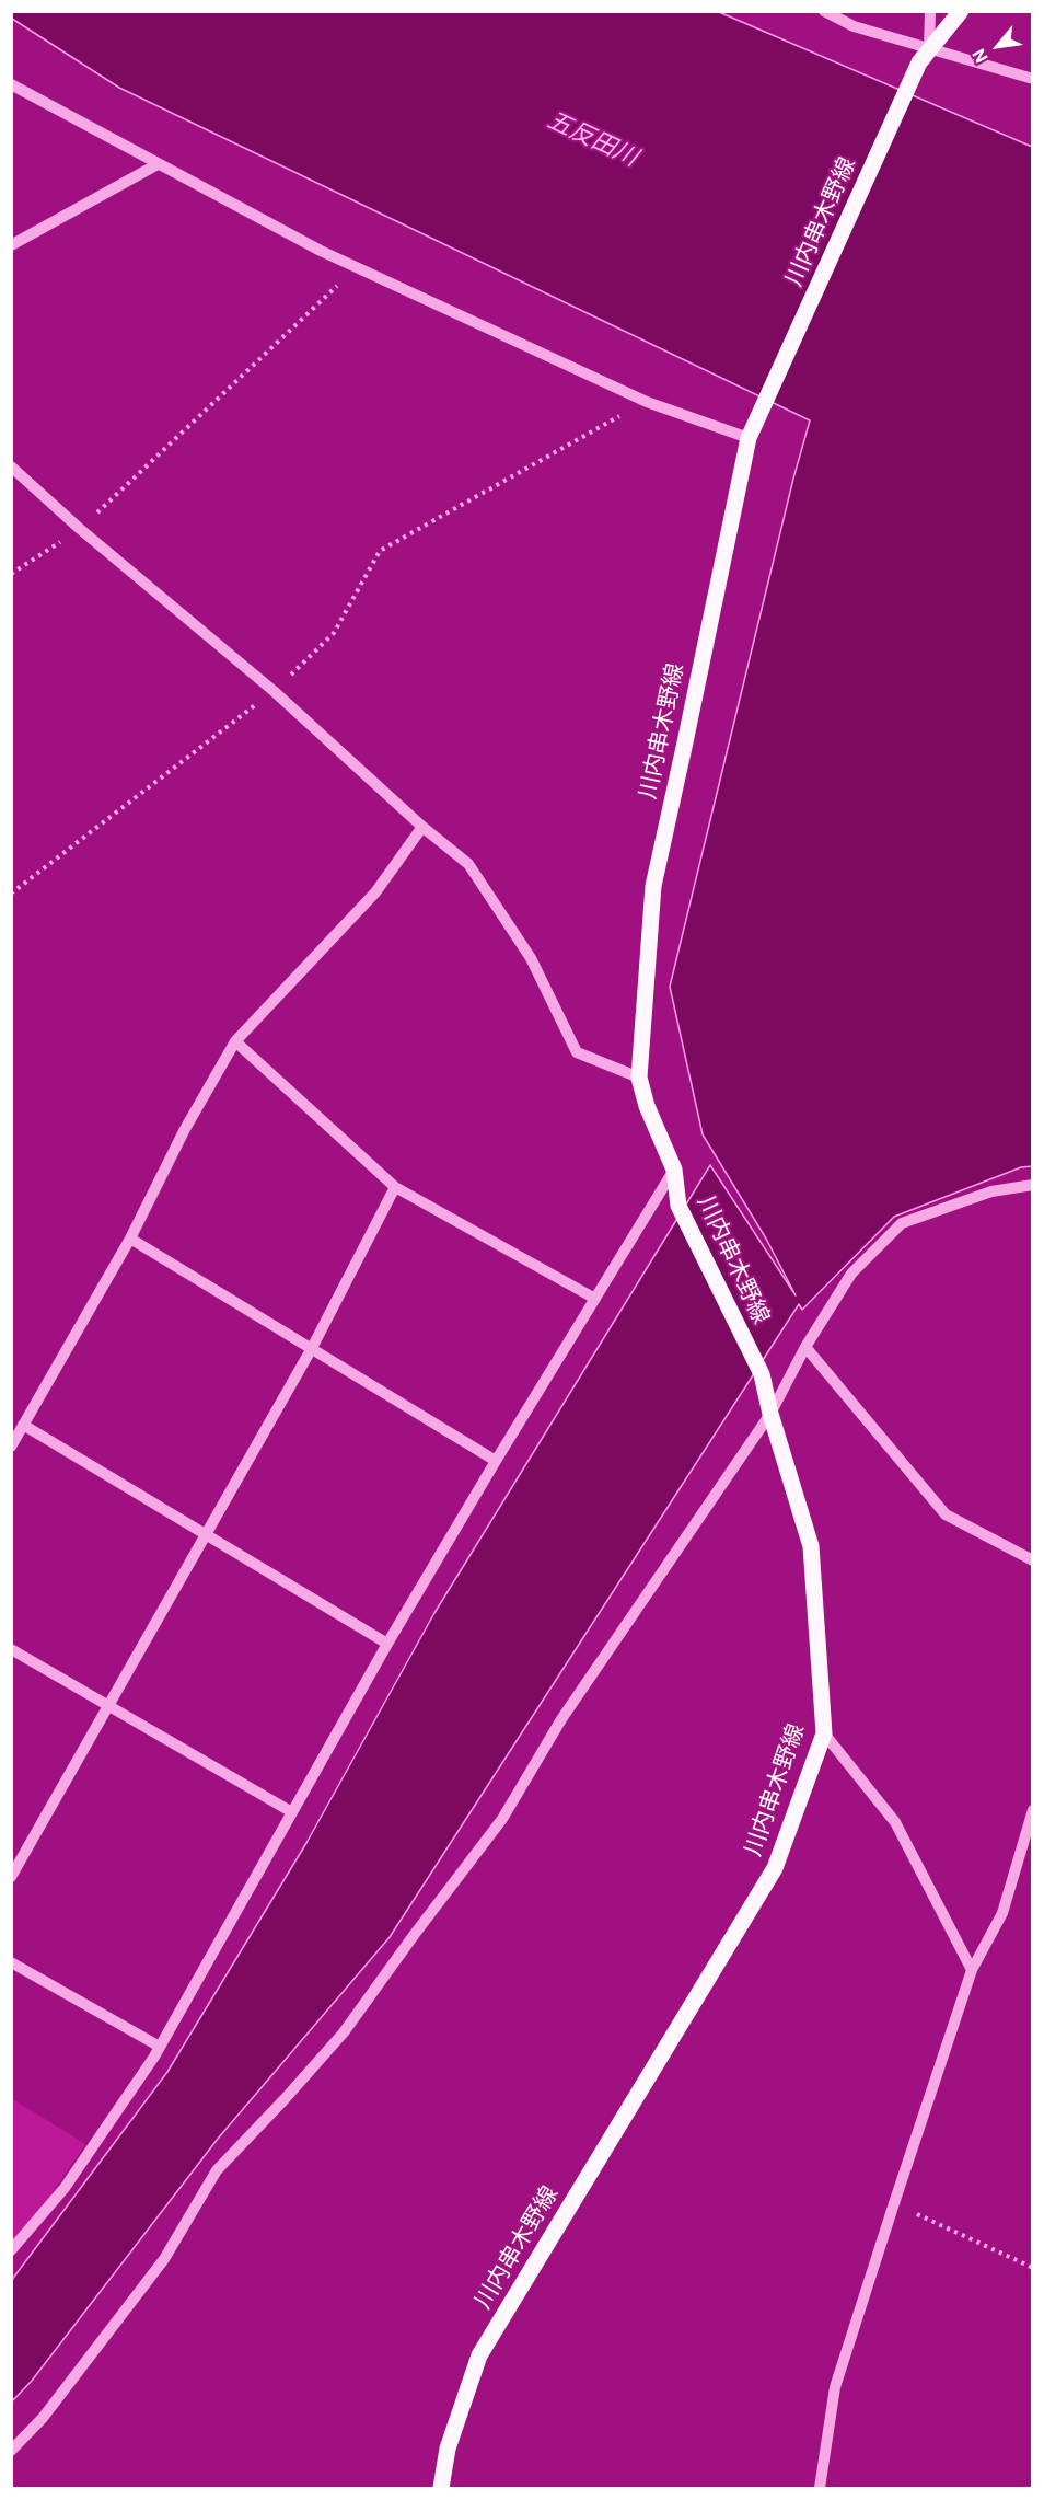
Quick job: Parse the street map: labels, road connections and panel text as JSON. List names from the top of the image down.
{
  "streets": {
    "main road": ["川内串木野線"]
  },
  "water": ["五反田川"],
  "north": "bottom left"
}
